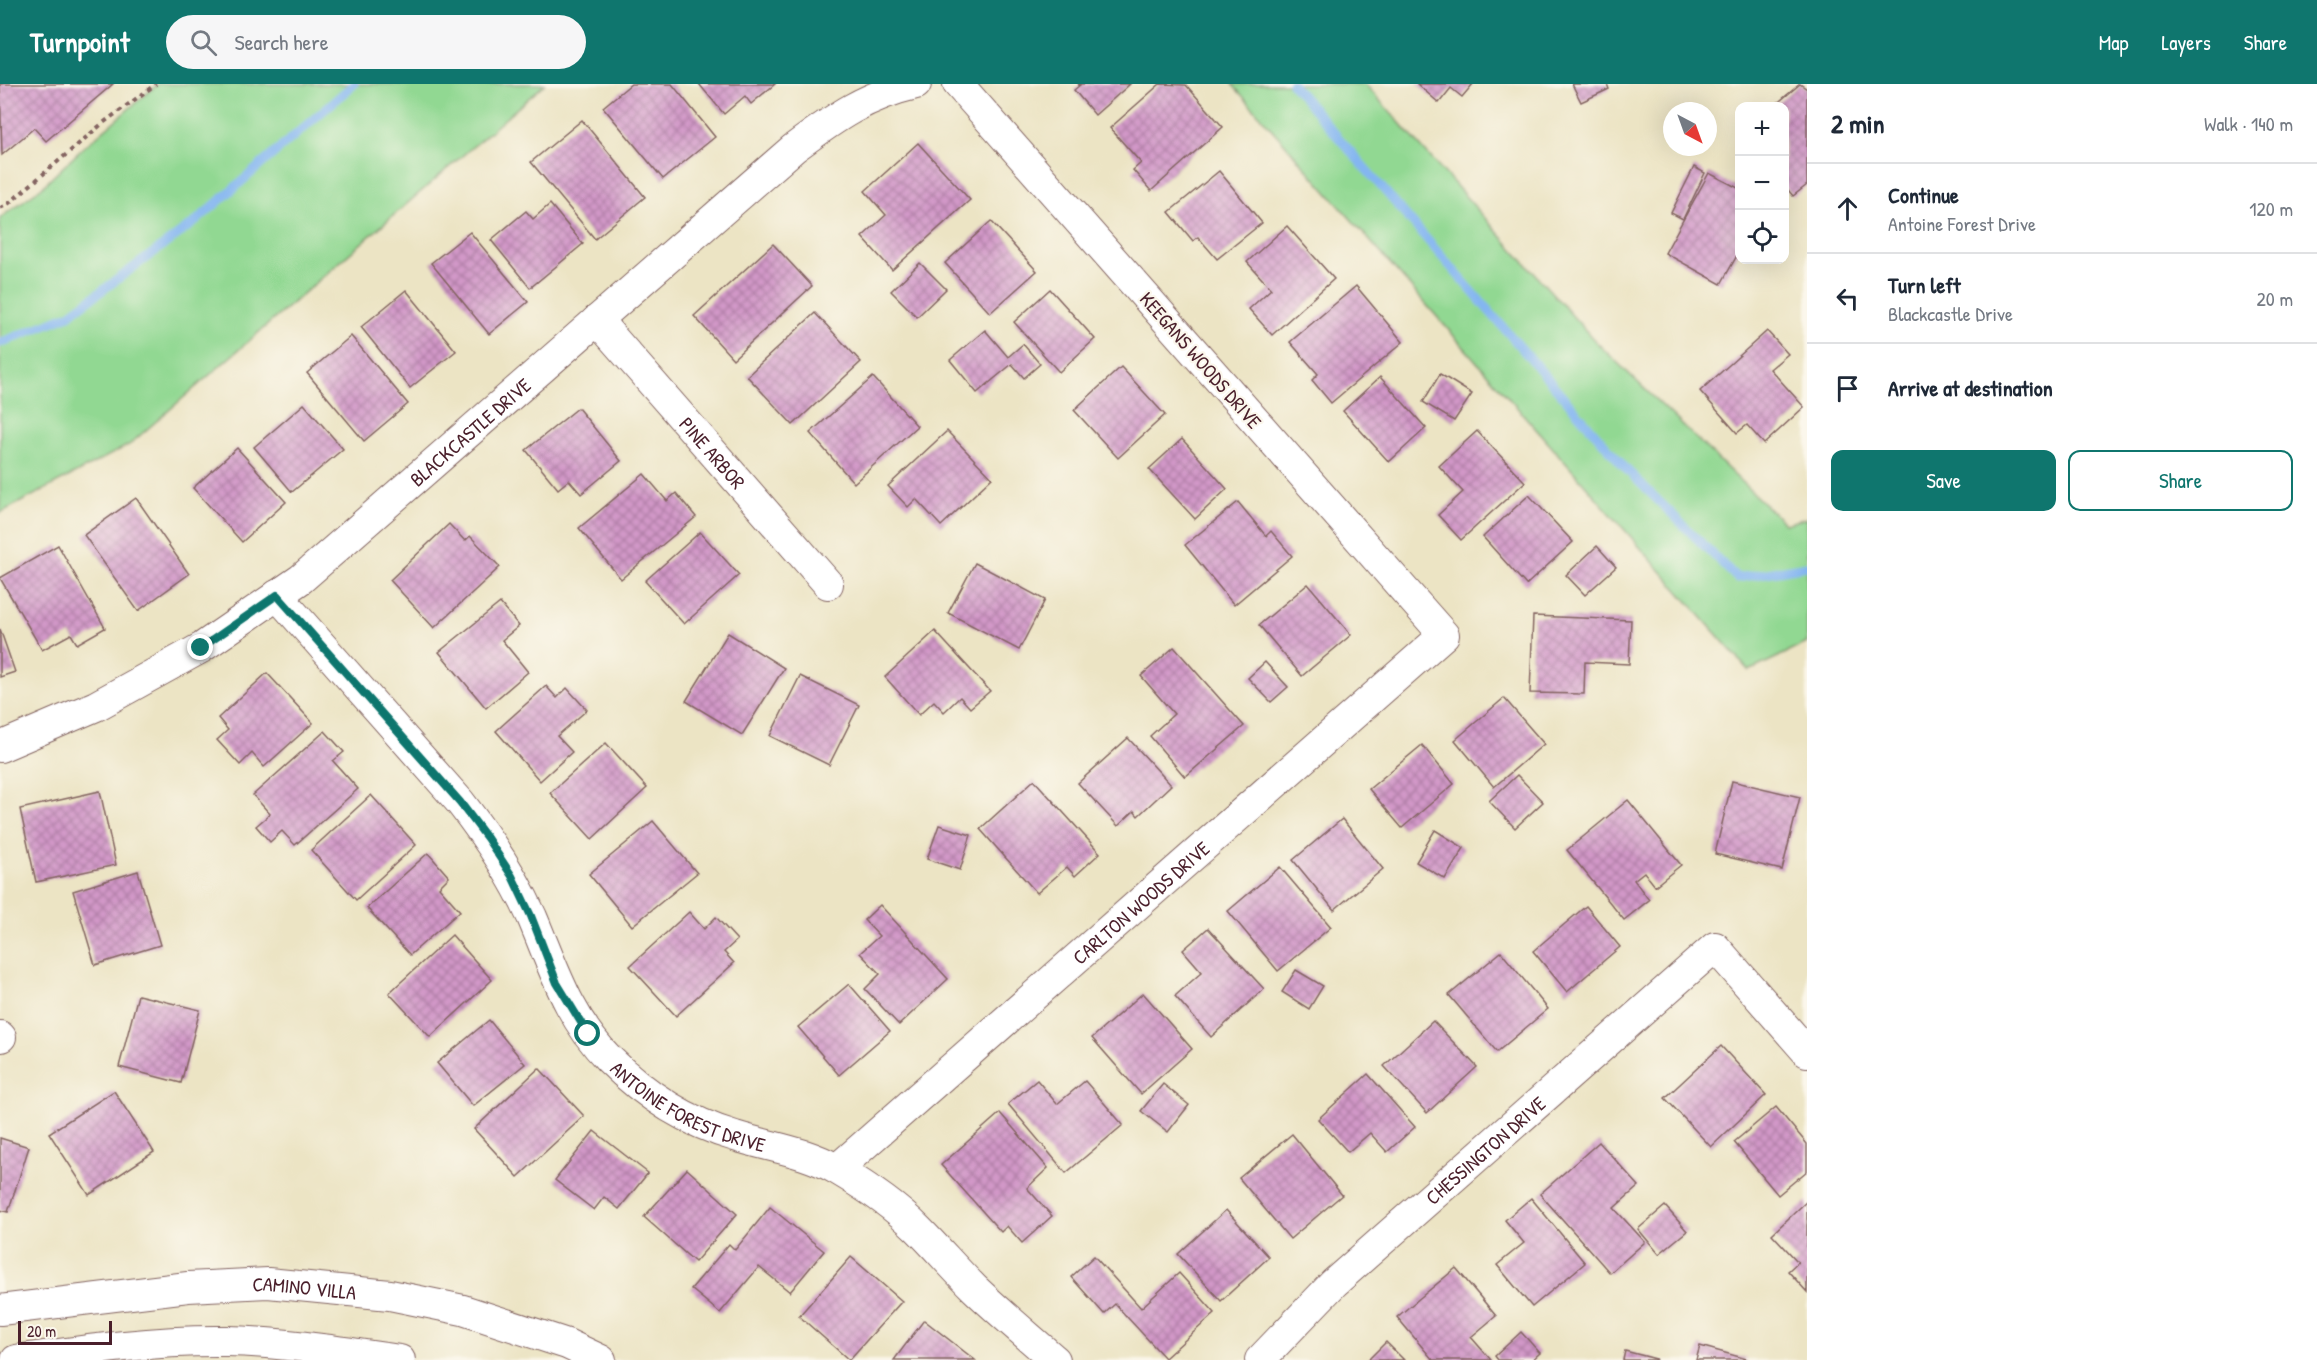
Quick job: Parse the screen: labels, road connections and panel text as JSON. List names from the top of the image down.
{
  "streets": {
    "street": [
      "KEEGANS WOODS DRIVE",
      "BLACKCASTLE DRIVE",
      "PINE ARBOR",
      "CARLTON WOODS DRIVE",
      "ANTOINE FOREST DRIVE",
      "CHESSINGTON DRIVE",
      "CAMINO VILLA"
    ]
  },
  "crossings": [
    ["KEEGANS WOODS DRIVE", "CARLTON WOODS DRIVE"],
    ["BLACKCASTLE DRIVE", "PINE ARBOR"],
    ["BLACKCASTLE DRIVE", "ANTOINE FOREST DRIVE"],
    ["CARLTON WOODS DRIVE", "ANTOINE FOREST DRIVE"]
  ],
  "scale_bar": "20 m",
  "north": "bottom right",
  "page": {
    "header": "Turnpoint",
    "search": "Search here",
    "nav": ["Map", "Layers", "Share"],
    "heading": ["2 min", "Walk · 140 m"],
    "map_buttons": ["+", "−"],
    "list": [
      ["Continue", "Antoine Forest Drive", "120 m"],
      ["Turn left", "Blackcastle Drive", "20 m"],
      "Arrive at destination"
    ],
    "buttons": ["Save", "Share"],
    "scale": "20 m"
  }
}
